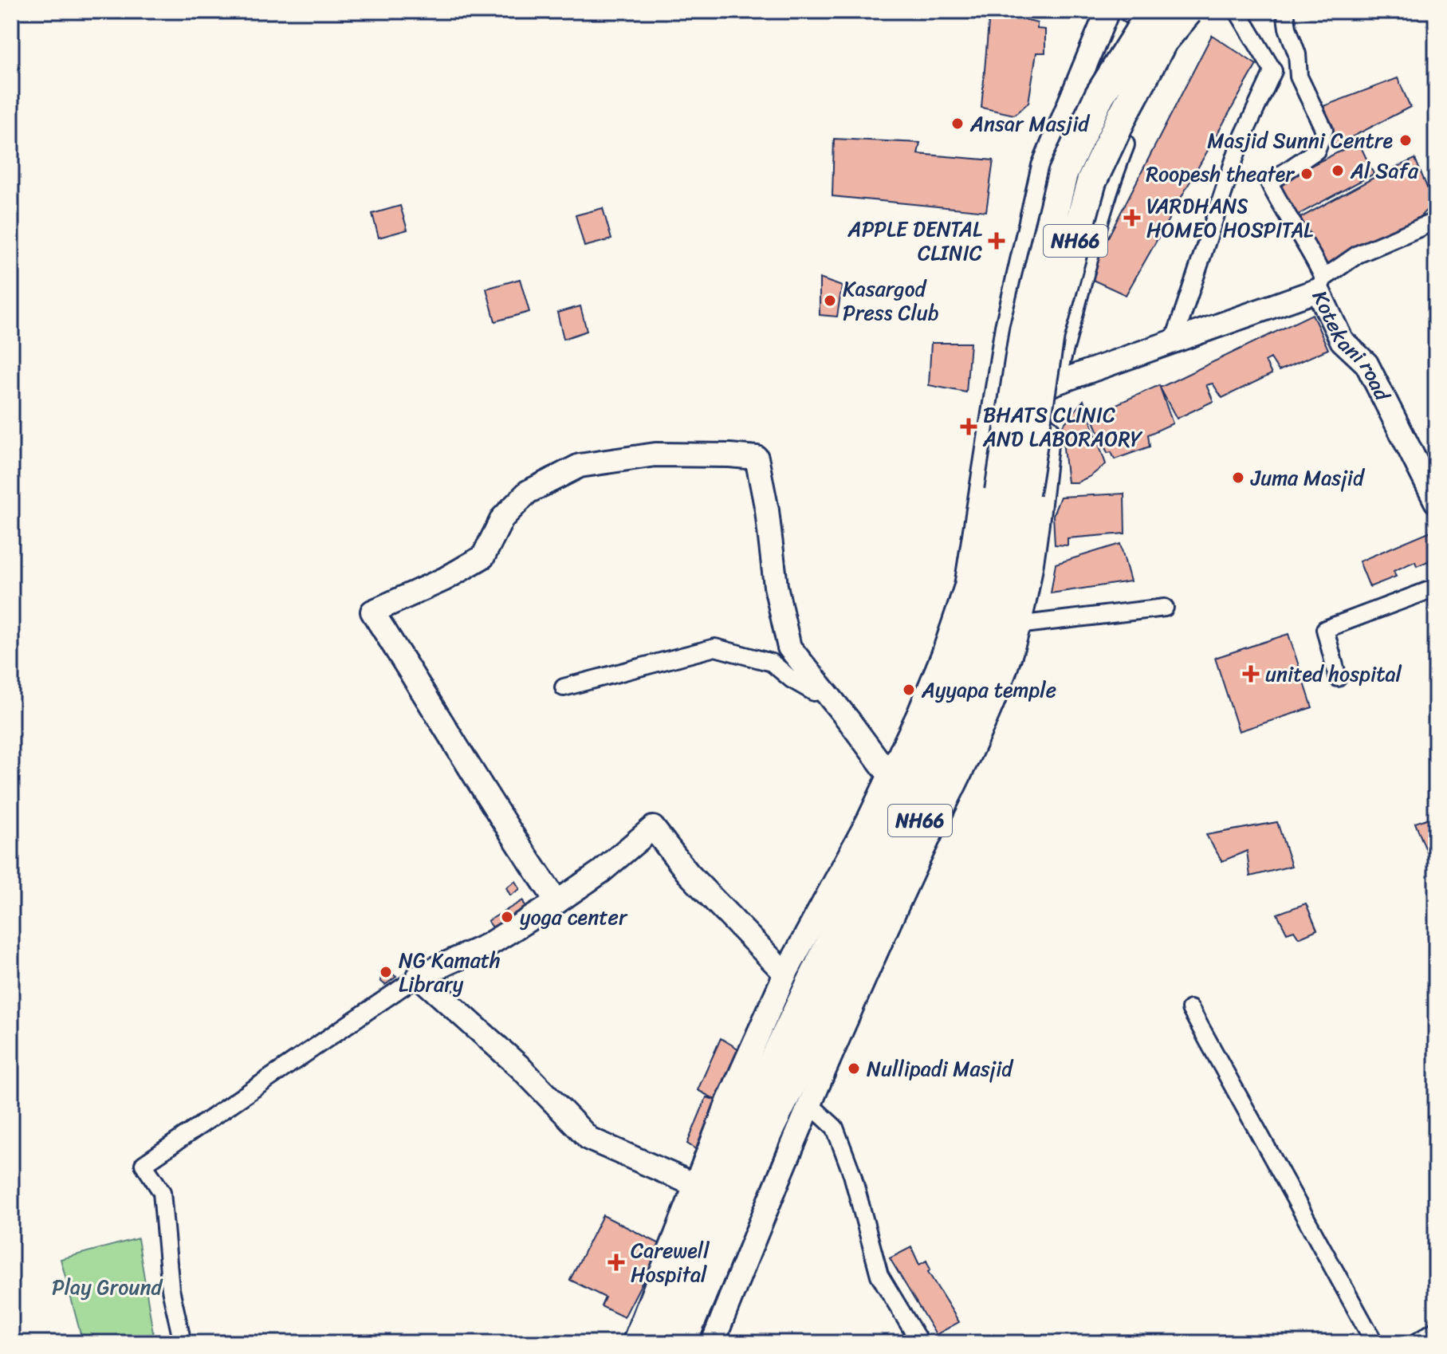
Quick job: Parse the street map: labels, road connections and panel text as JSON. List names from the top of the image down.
{
  "streets": {
    "highway": ["NH66"],
    "street": ["Kotekani road"]
  },
  "parks": ["Play Ground"],
  "places": {
    "other": [
      "Ansar Masjid",
      "Masjid Sunni Centre",
      "Al Safa",
      "Roopesh theater",
      "Kasargod Press Club",
      "Juma Masjid",
      "Ayyapa temple",
      "yoga center",
      "NG Kamath Library",
      "Nullipadi Masjid"
    ],
    "health": [
      "VARDHANS HOMEO HOSPITAL",
      "APPLE DENTAL CLINIC",
      "BHATS CLINIC AND LABORAORY",
      "united hospital",
      "Carewell Hospital"
    ]
  }
}
